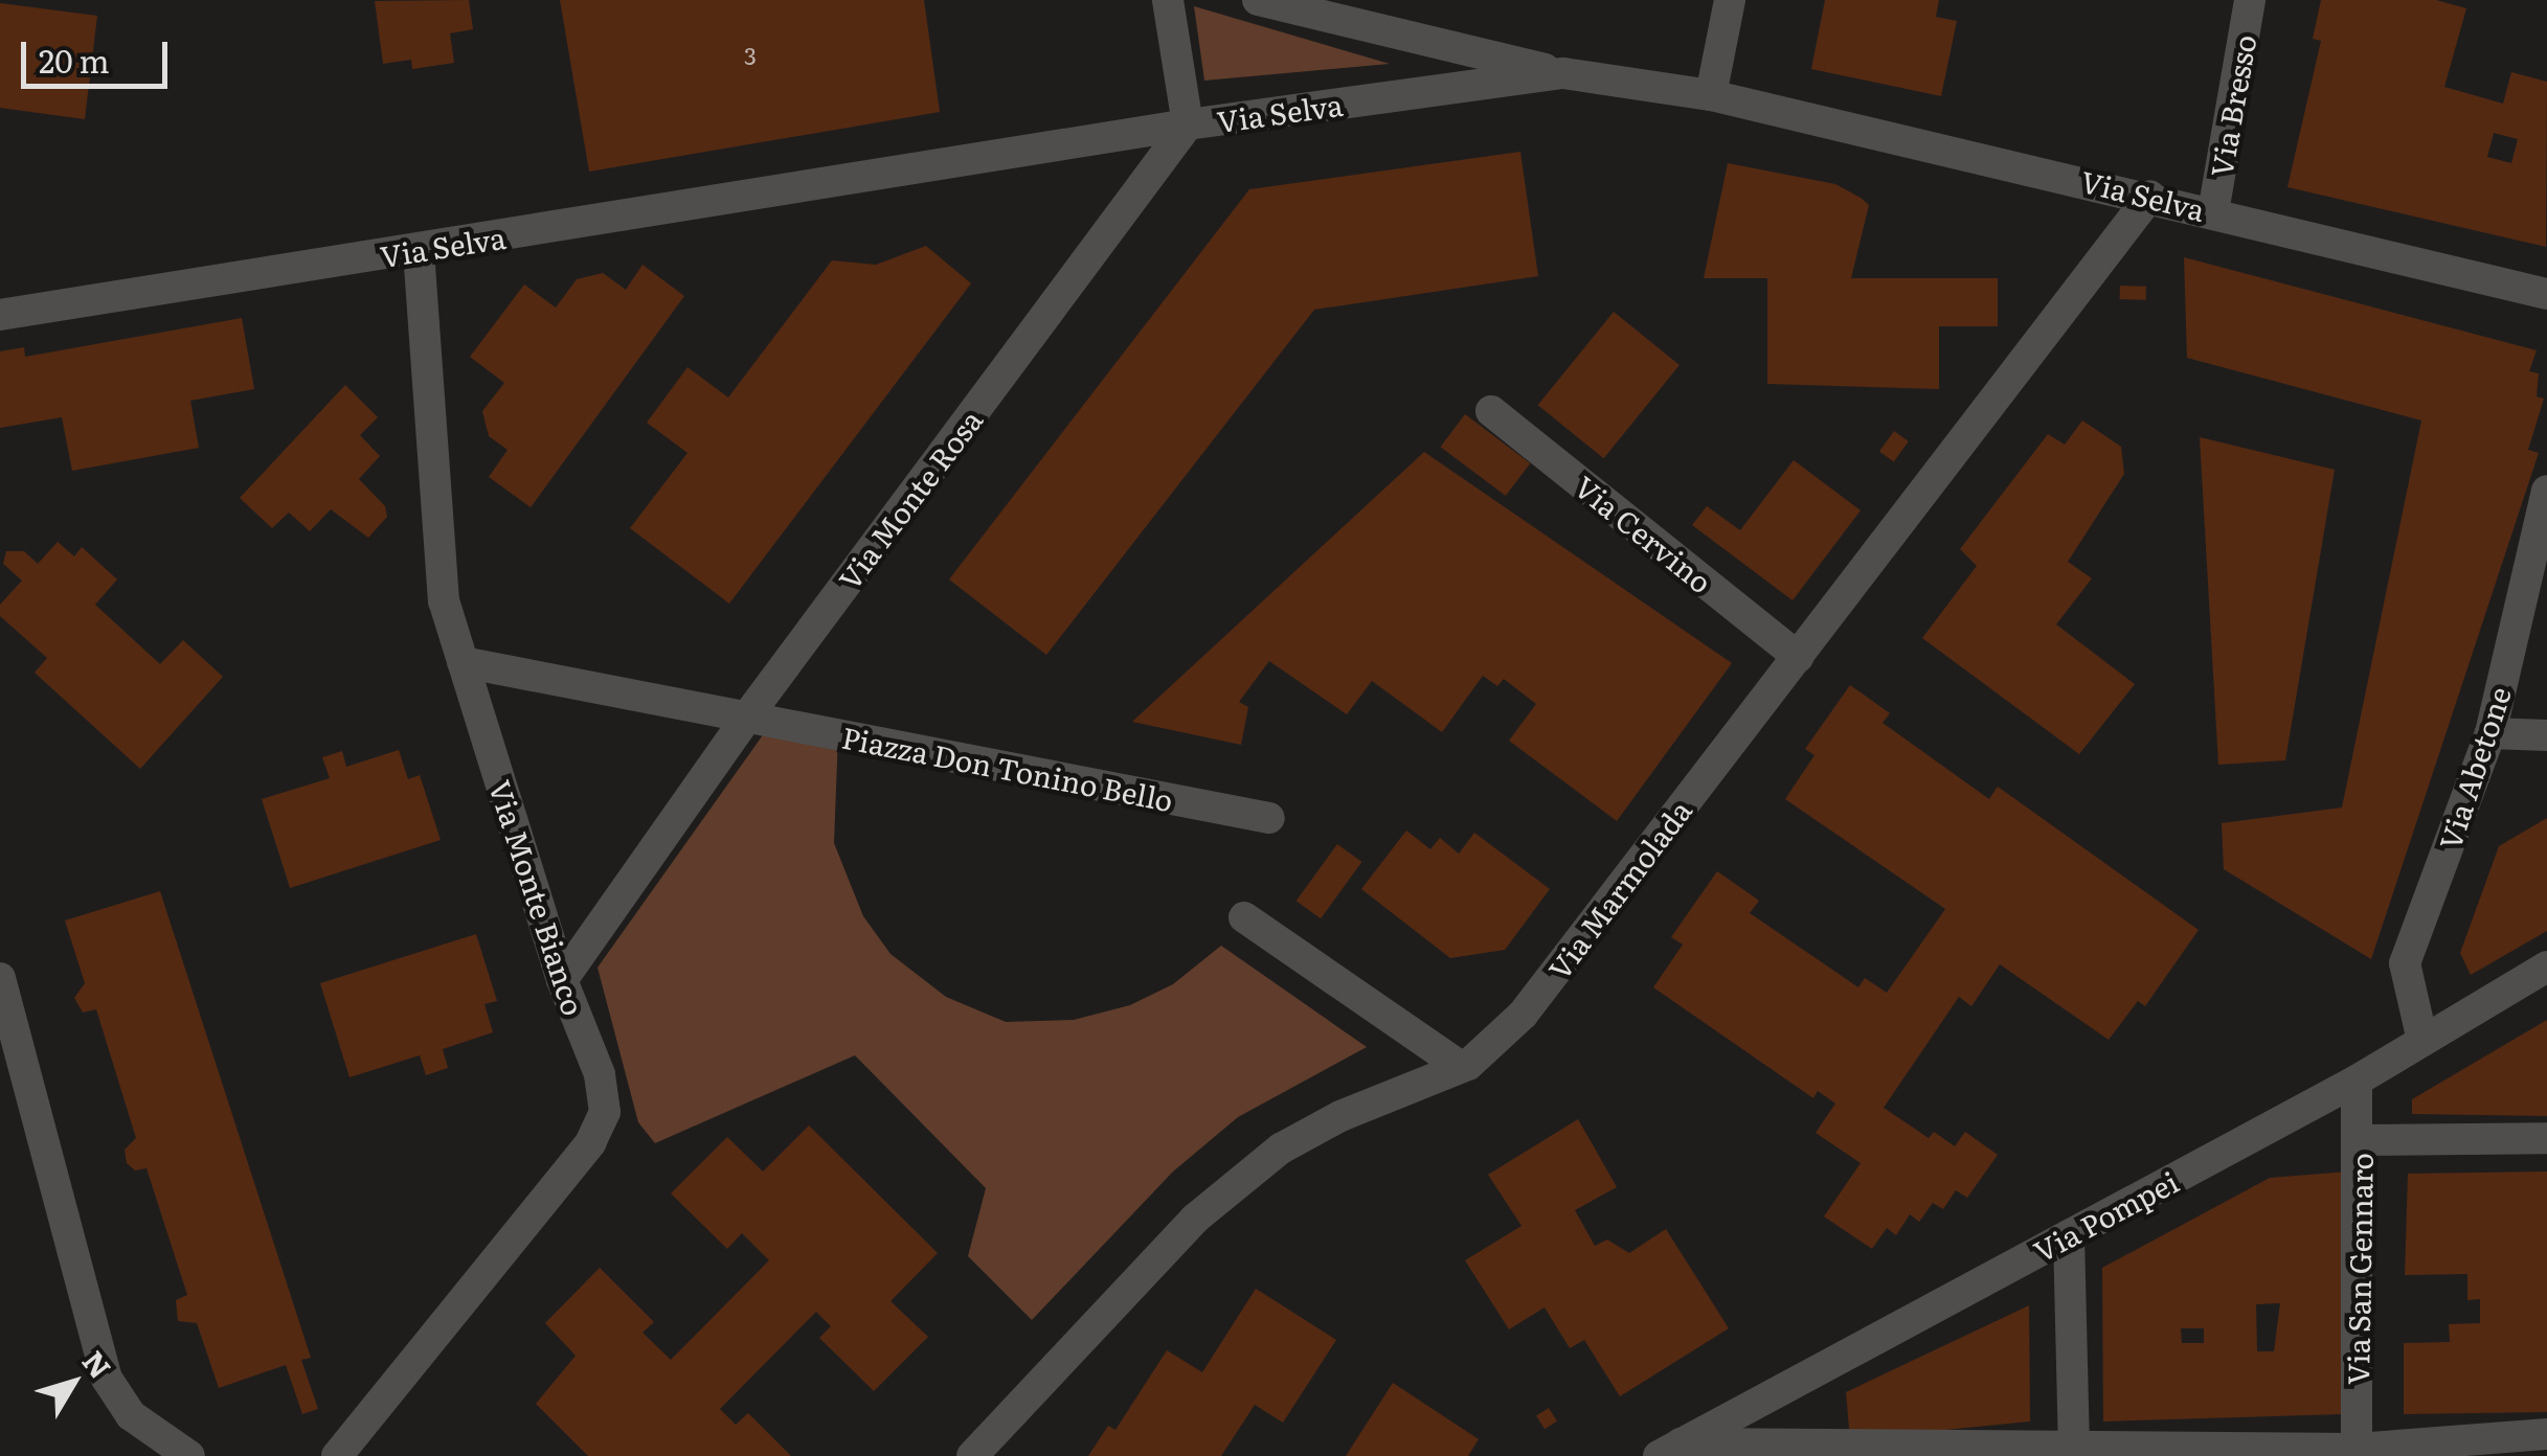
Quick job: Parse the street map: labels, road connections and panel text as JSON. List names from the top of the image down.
{
  "streets": {
    "street": [
      "Via Bresso",
      "Via Selva",
      "Via Monte Rosa",
      "Via Cervino",
      "Piazza Don Tonino Bello",
      "Via Abetone",
      "Via Marmolada",
      "Via Monte Bianco",
      "Via Pompei",
      "Via San Gennaro"
    ]
  },
  "crossings": [
    ["Via Bresso", "Via Selva"],
    ["Via Selva", "Via Monte Rosa"],
    ["Via Selva", "Via Marmolada"],
    ["Via Selva", "Via Monte Bianco"],
    ["Via Monte Rosa", "Piazza Don Tonino Bello"],
    ["Via Monte Rosa", "Via Monte Bianco"],
    ["Via Cervino", "Via Marmolada"],
    ["Piazza Don Tonino Bello", "Via Monte Bianco"],
    ["Via Abetone", "Via Pompei"],
    ["Via Pompei", "Via San Gennaro"]
  ],
  "house_numbers": ["3"],
  "scale_bar": "20 m",
  "north": "top right"
}
